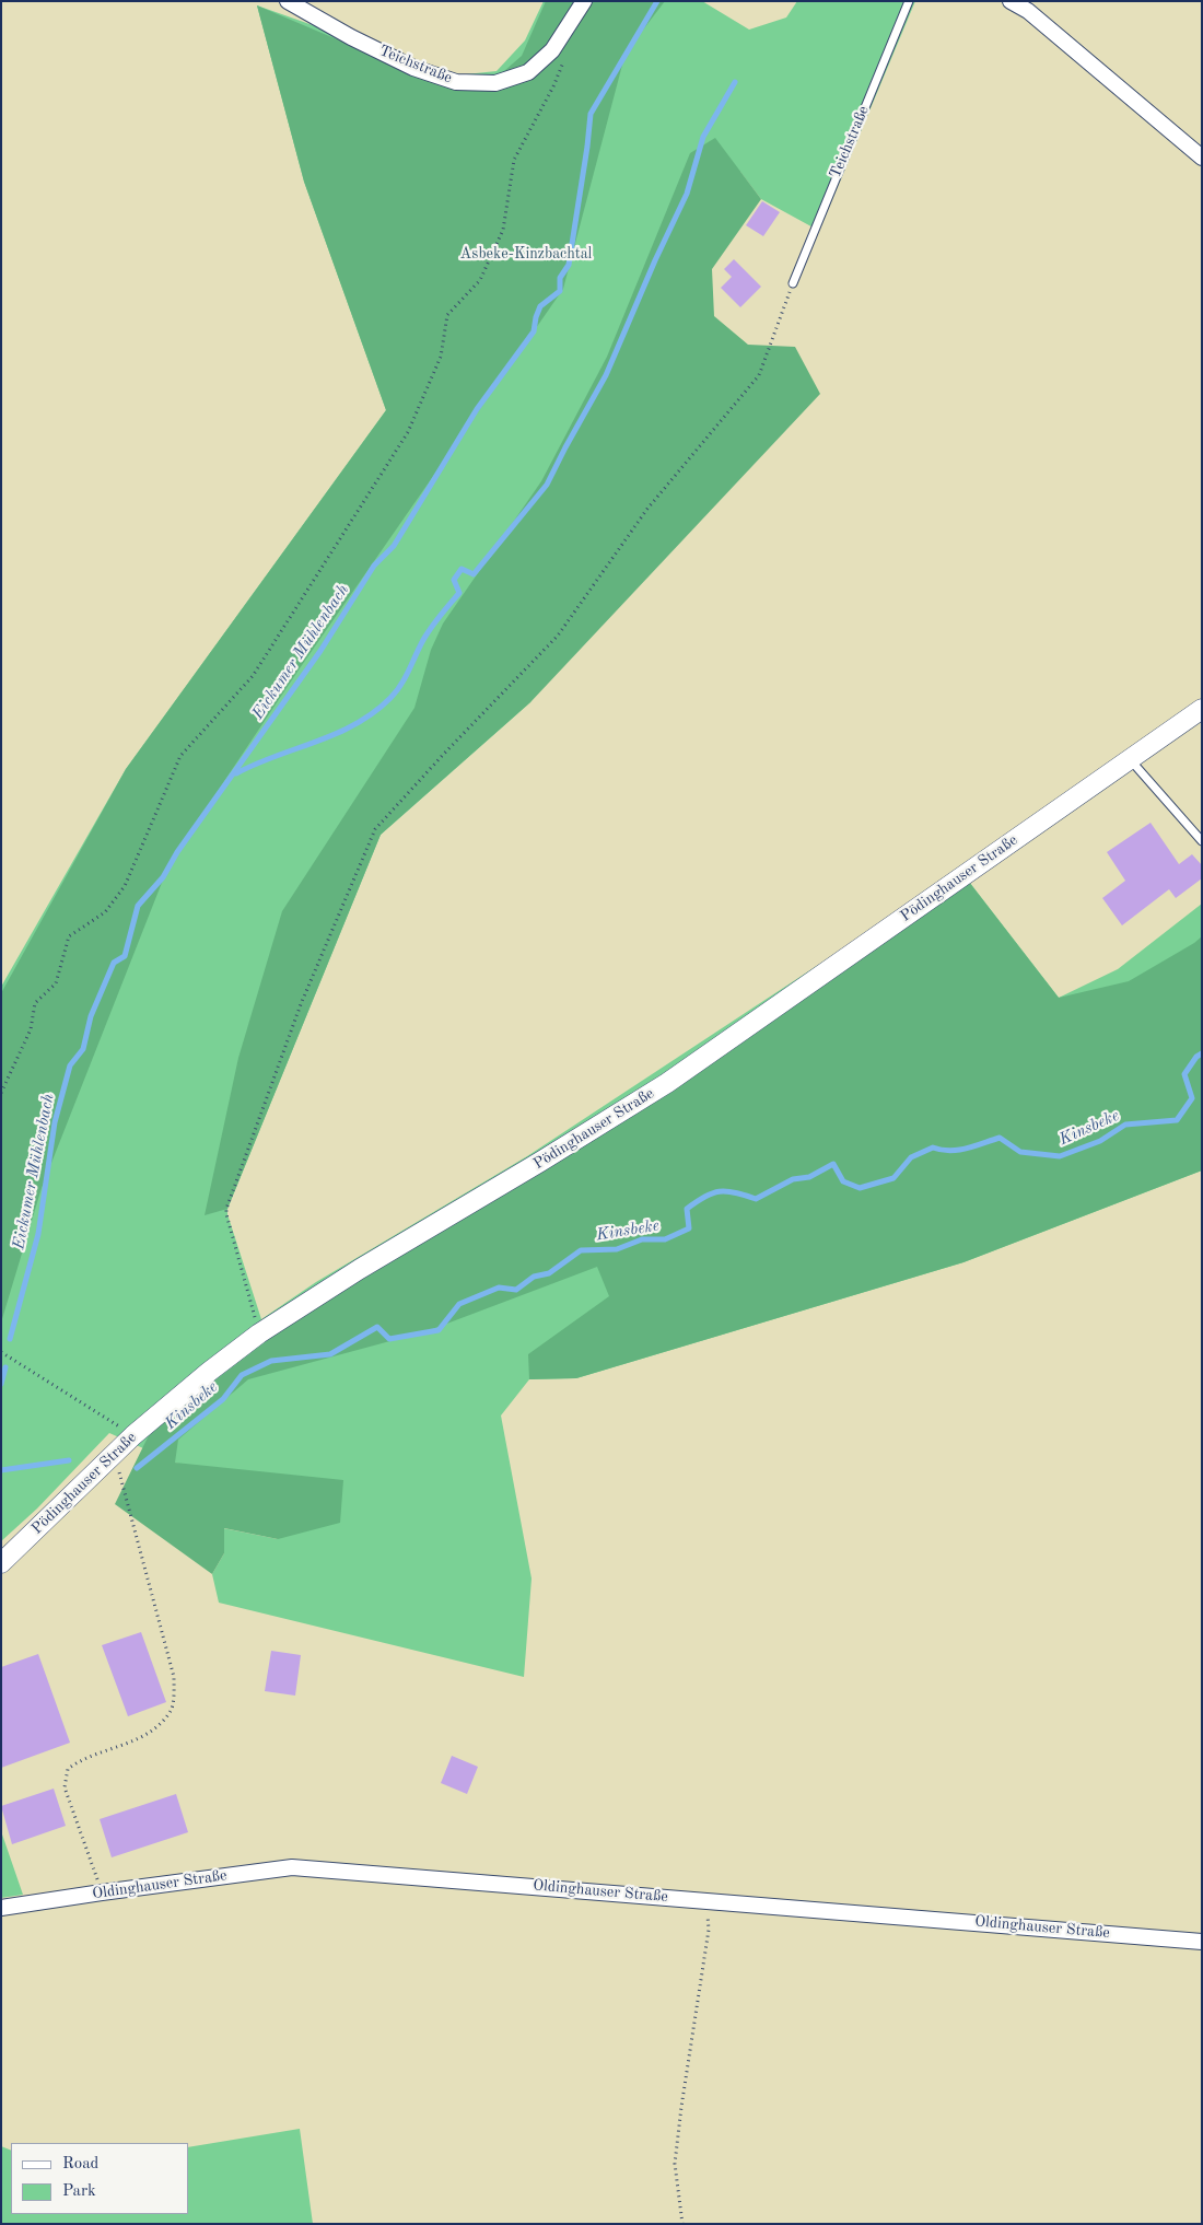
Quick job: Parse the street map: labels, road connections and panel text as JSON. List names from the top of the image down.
{
  "streets": {
    "street": ["Teichstraße", "Pödinghauser Straße", "Oldinghauser Straße"]
  },
  "water": ["Eickumer Mühlenbach", "Kinsbeke"],
  "parks": ["Asbeke-Kinzbachtal"],
  "legend": ["Road", "Park"]
}
